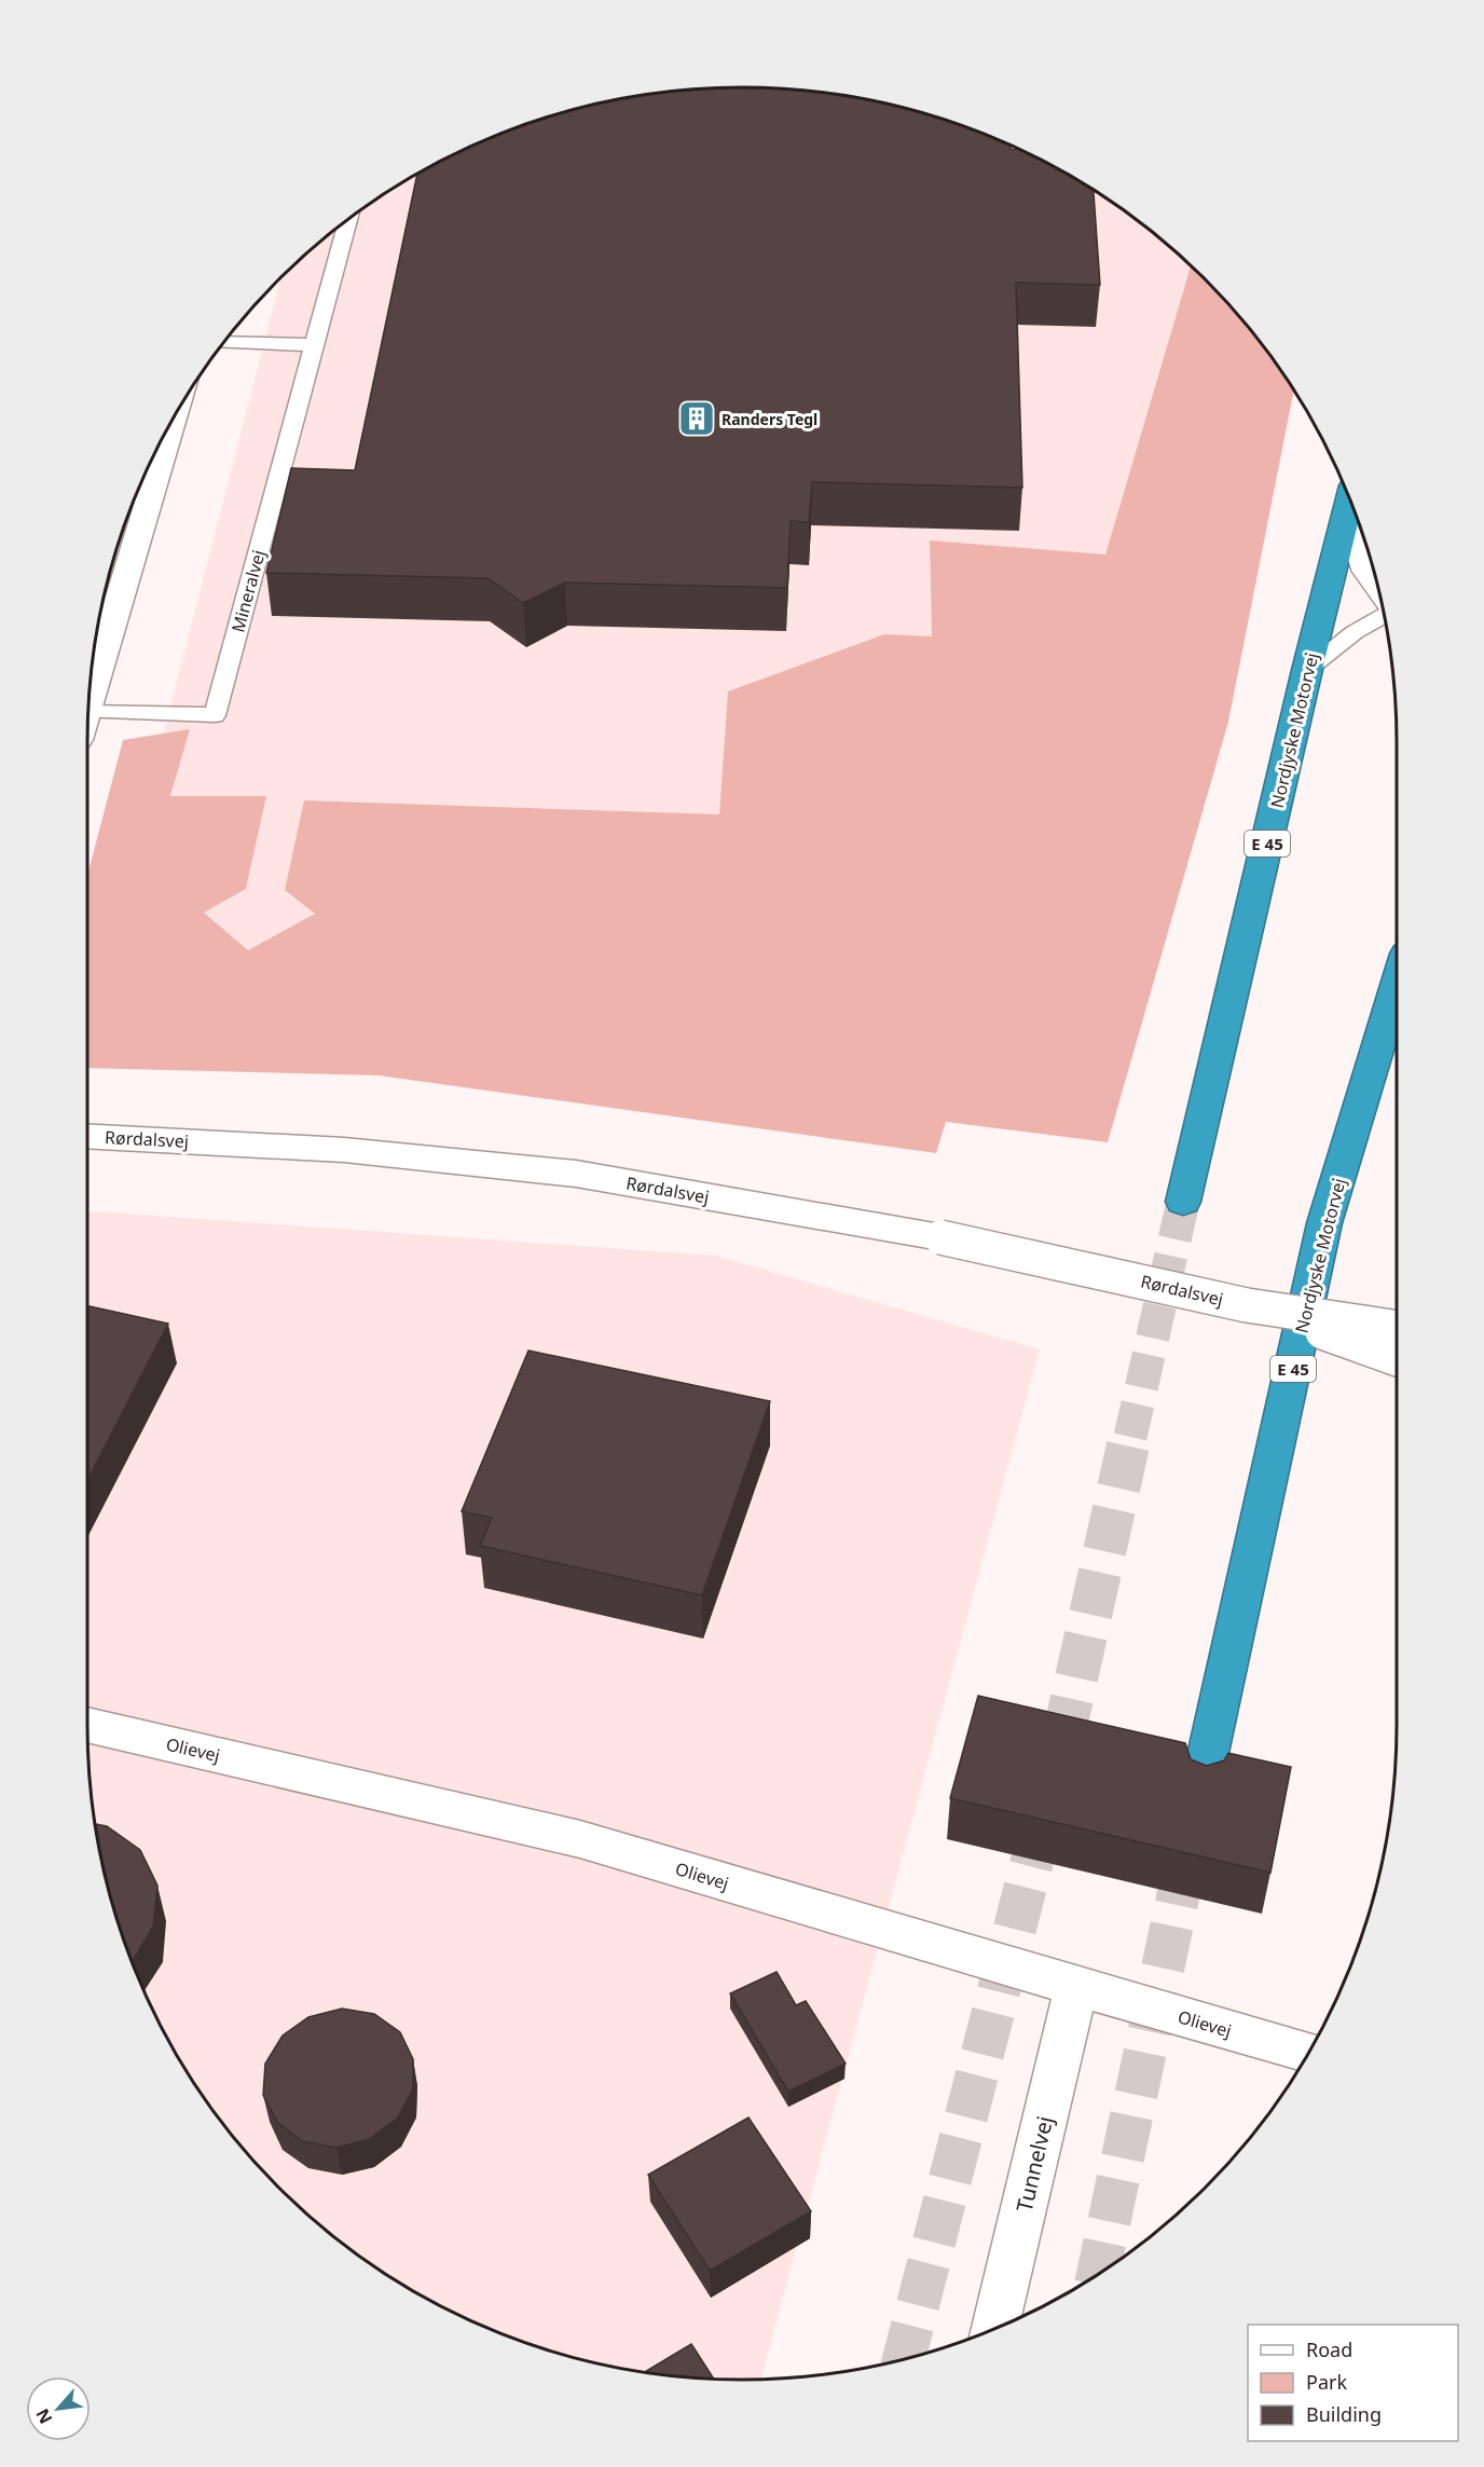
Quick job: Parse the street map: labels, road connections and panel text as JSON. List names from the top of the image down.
{
  "streets": {
    "highway": ["Nordjyske Motorvej", "E 45"],
    "street": ["Rørdalsvej", "Olievej", "Tunnelvej"],
    "lane": ["Mineralvej"]
  },
  "crossings": [
    ["Olievej", "Tunnelvej"]
  ],
  "places": {
    "building": ["Randers Tegl"]
  },
  "legend": ["Road", "Park", "Building"],
  "north": "bottom left"
}
